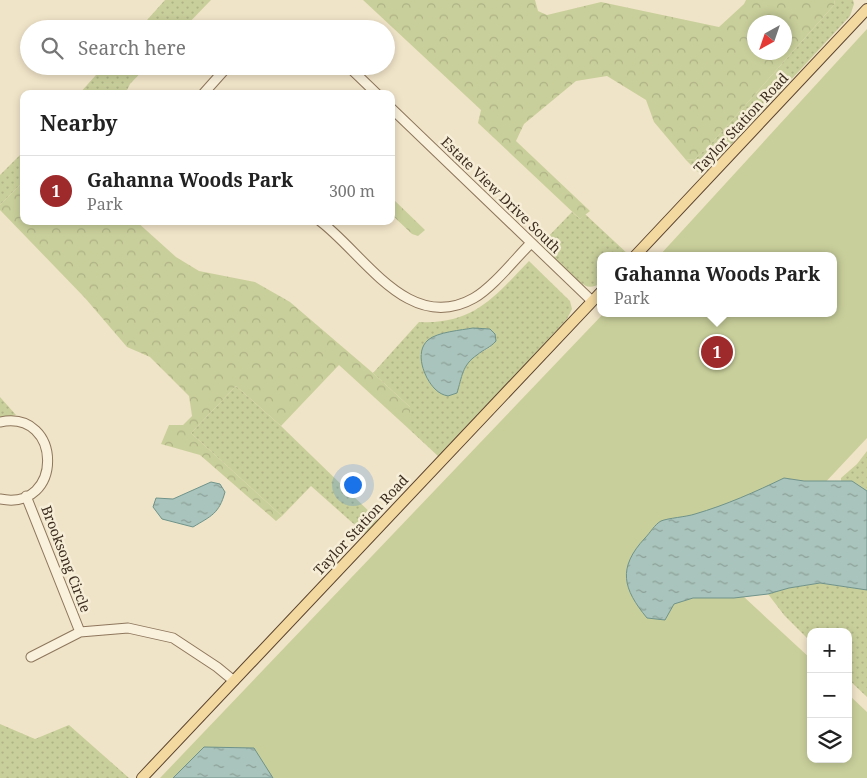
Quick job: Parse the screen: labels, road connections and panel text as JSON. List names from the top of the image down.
{
  "streets": {
    "main road": ["Taylor Station Road"],
    "street": ["Estate View Drive South", "Brooksong Circle"]
  },
  "crossings": [
    ["Taylor Station Road", "Estate View Drive South"]
  ],
  "north": "bottom left",
  "page": {
    "search": "Search here",
    "heading": "Nearby",
    "list": [
      {
        "mark": "1",
        "name": "Gahanna Woods Park",
        "note": "Park",
        "value": "300 m"
      }
    ],
    "popup": ["Gahanna Woods Park", "Park"],
    "pins": "1",
    "map_buttons": ["+", "−"]
  }
}
